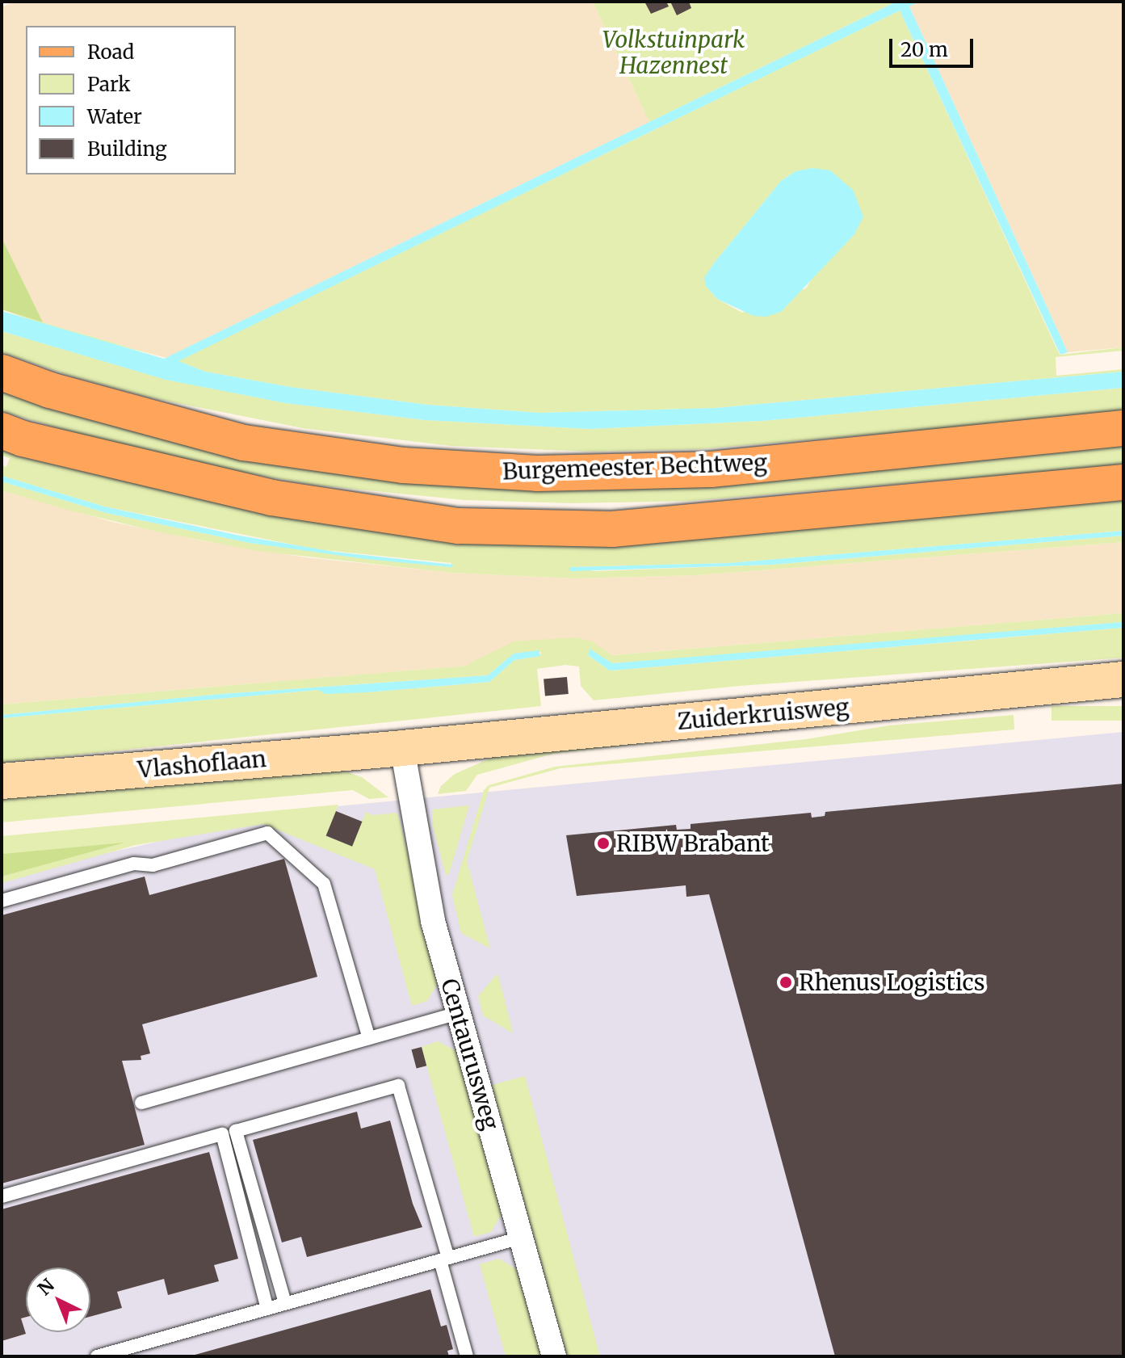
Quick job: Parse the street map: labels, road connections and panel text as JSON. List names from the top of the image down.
{
  "streets": {
    "main road": ["Burgemeester Bechtweg"],
    "street": ["Zuiderkruisweg", "Vlashoflaan", "Centaurusweg"]
  },
  "crossings": [
    ["Zuiderkruisweg", "Vlashoflaan"],
    ["Zuiderkruisweg", "Centaurusweg"],
    ["Vlashoflaan", "Centaurusweg"]
  ],
  "parks": ["Volkstuinpark Hazennest"],
  "places": ["RIBW Brabant", "Rhenus Logistics"],
  "legend": [
    "Road",
    "Park",
    "Water",
    "Building"
  ],
  "scale_bar": "20 m",
  "north": "top left"
}
